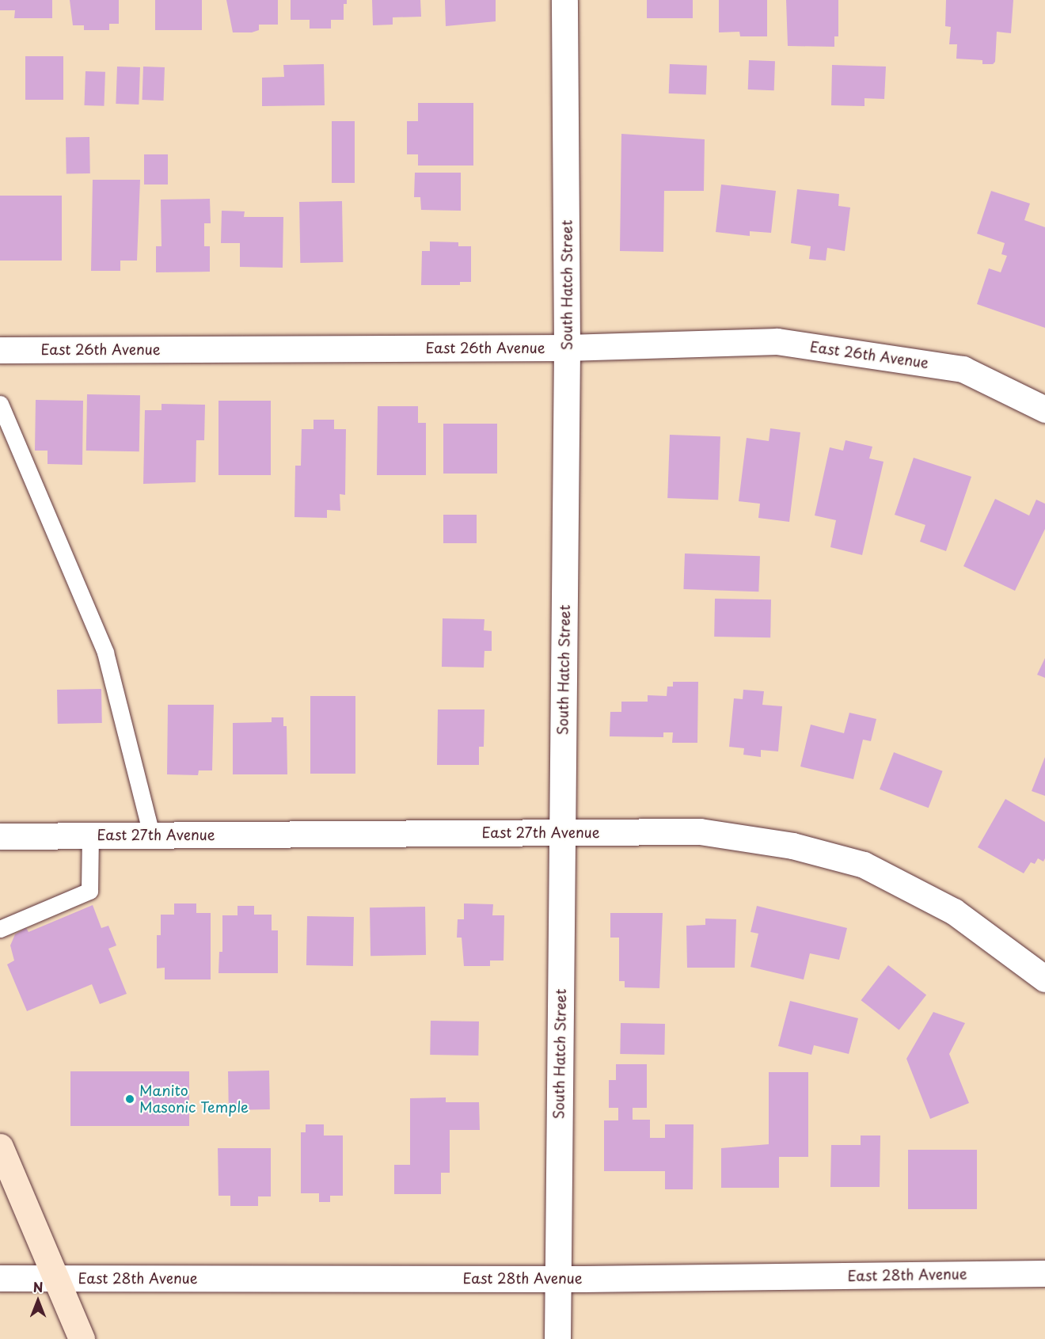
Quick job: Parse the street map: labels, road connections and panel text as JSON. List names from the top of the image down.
{
  "streets": {
    "street": [
      "South Hatch Street",
      "East 26th Avenue",
      "East 27th Avenue",
      "East 28th Avenue"
    ]
  },
  "crossings": [
    ["South Hatch Street", "East 26th Avenue"],
    ["South Hatch Street", "East 27th Avenue"],
    ["South Hatch Street", "East 28th Avenue"]
  ],
  "places": ["Manito Masonic Temple"],
  "north": "top"
}
